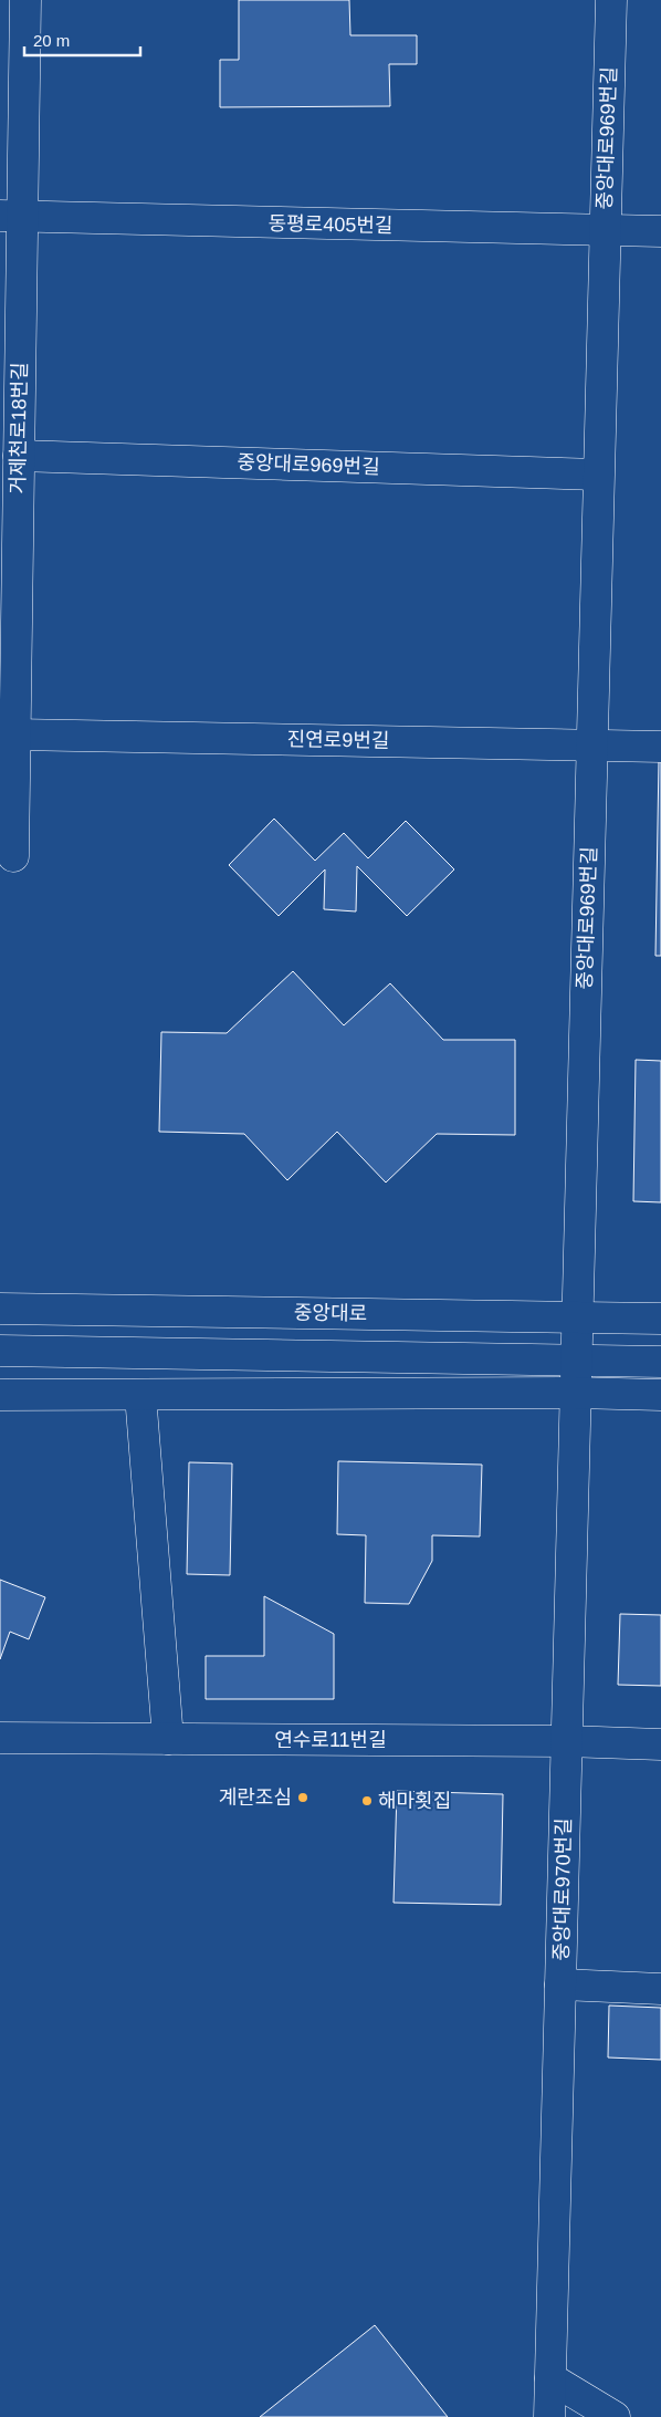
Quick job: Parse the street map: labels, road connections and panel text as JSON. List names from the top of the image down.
{
  "streets": {
    "street": [
      "중앙대로969번길",
      "동평로405번길",
      "거제천로18번길",
      "진연로9번길",
      "중앙대로",
      "연수로11번길",
      "중앙대로970번길"
    ]
  },
  "crossings": [
    ["중앙대로969번길", "동평로405번길"],
    ["중앙대로969번길", "거제천로18번길"],
    ["중앙대로969번길", "진연로9번길"],
    ["중앙대로969번길", "중앙대로"],
    ["중앙대로969번길", "중앙대로970번길"],
    ["동평로405번길", "거제천로18번길"],
    ["거제천로18번길", "진연로9번길"],
    ["연수로11번길", "중앙대로970번길"]
  ],
  "places": ["계란조심", "해마횟집"],
  "scale_bar": "20 m"
}
